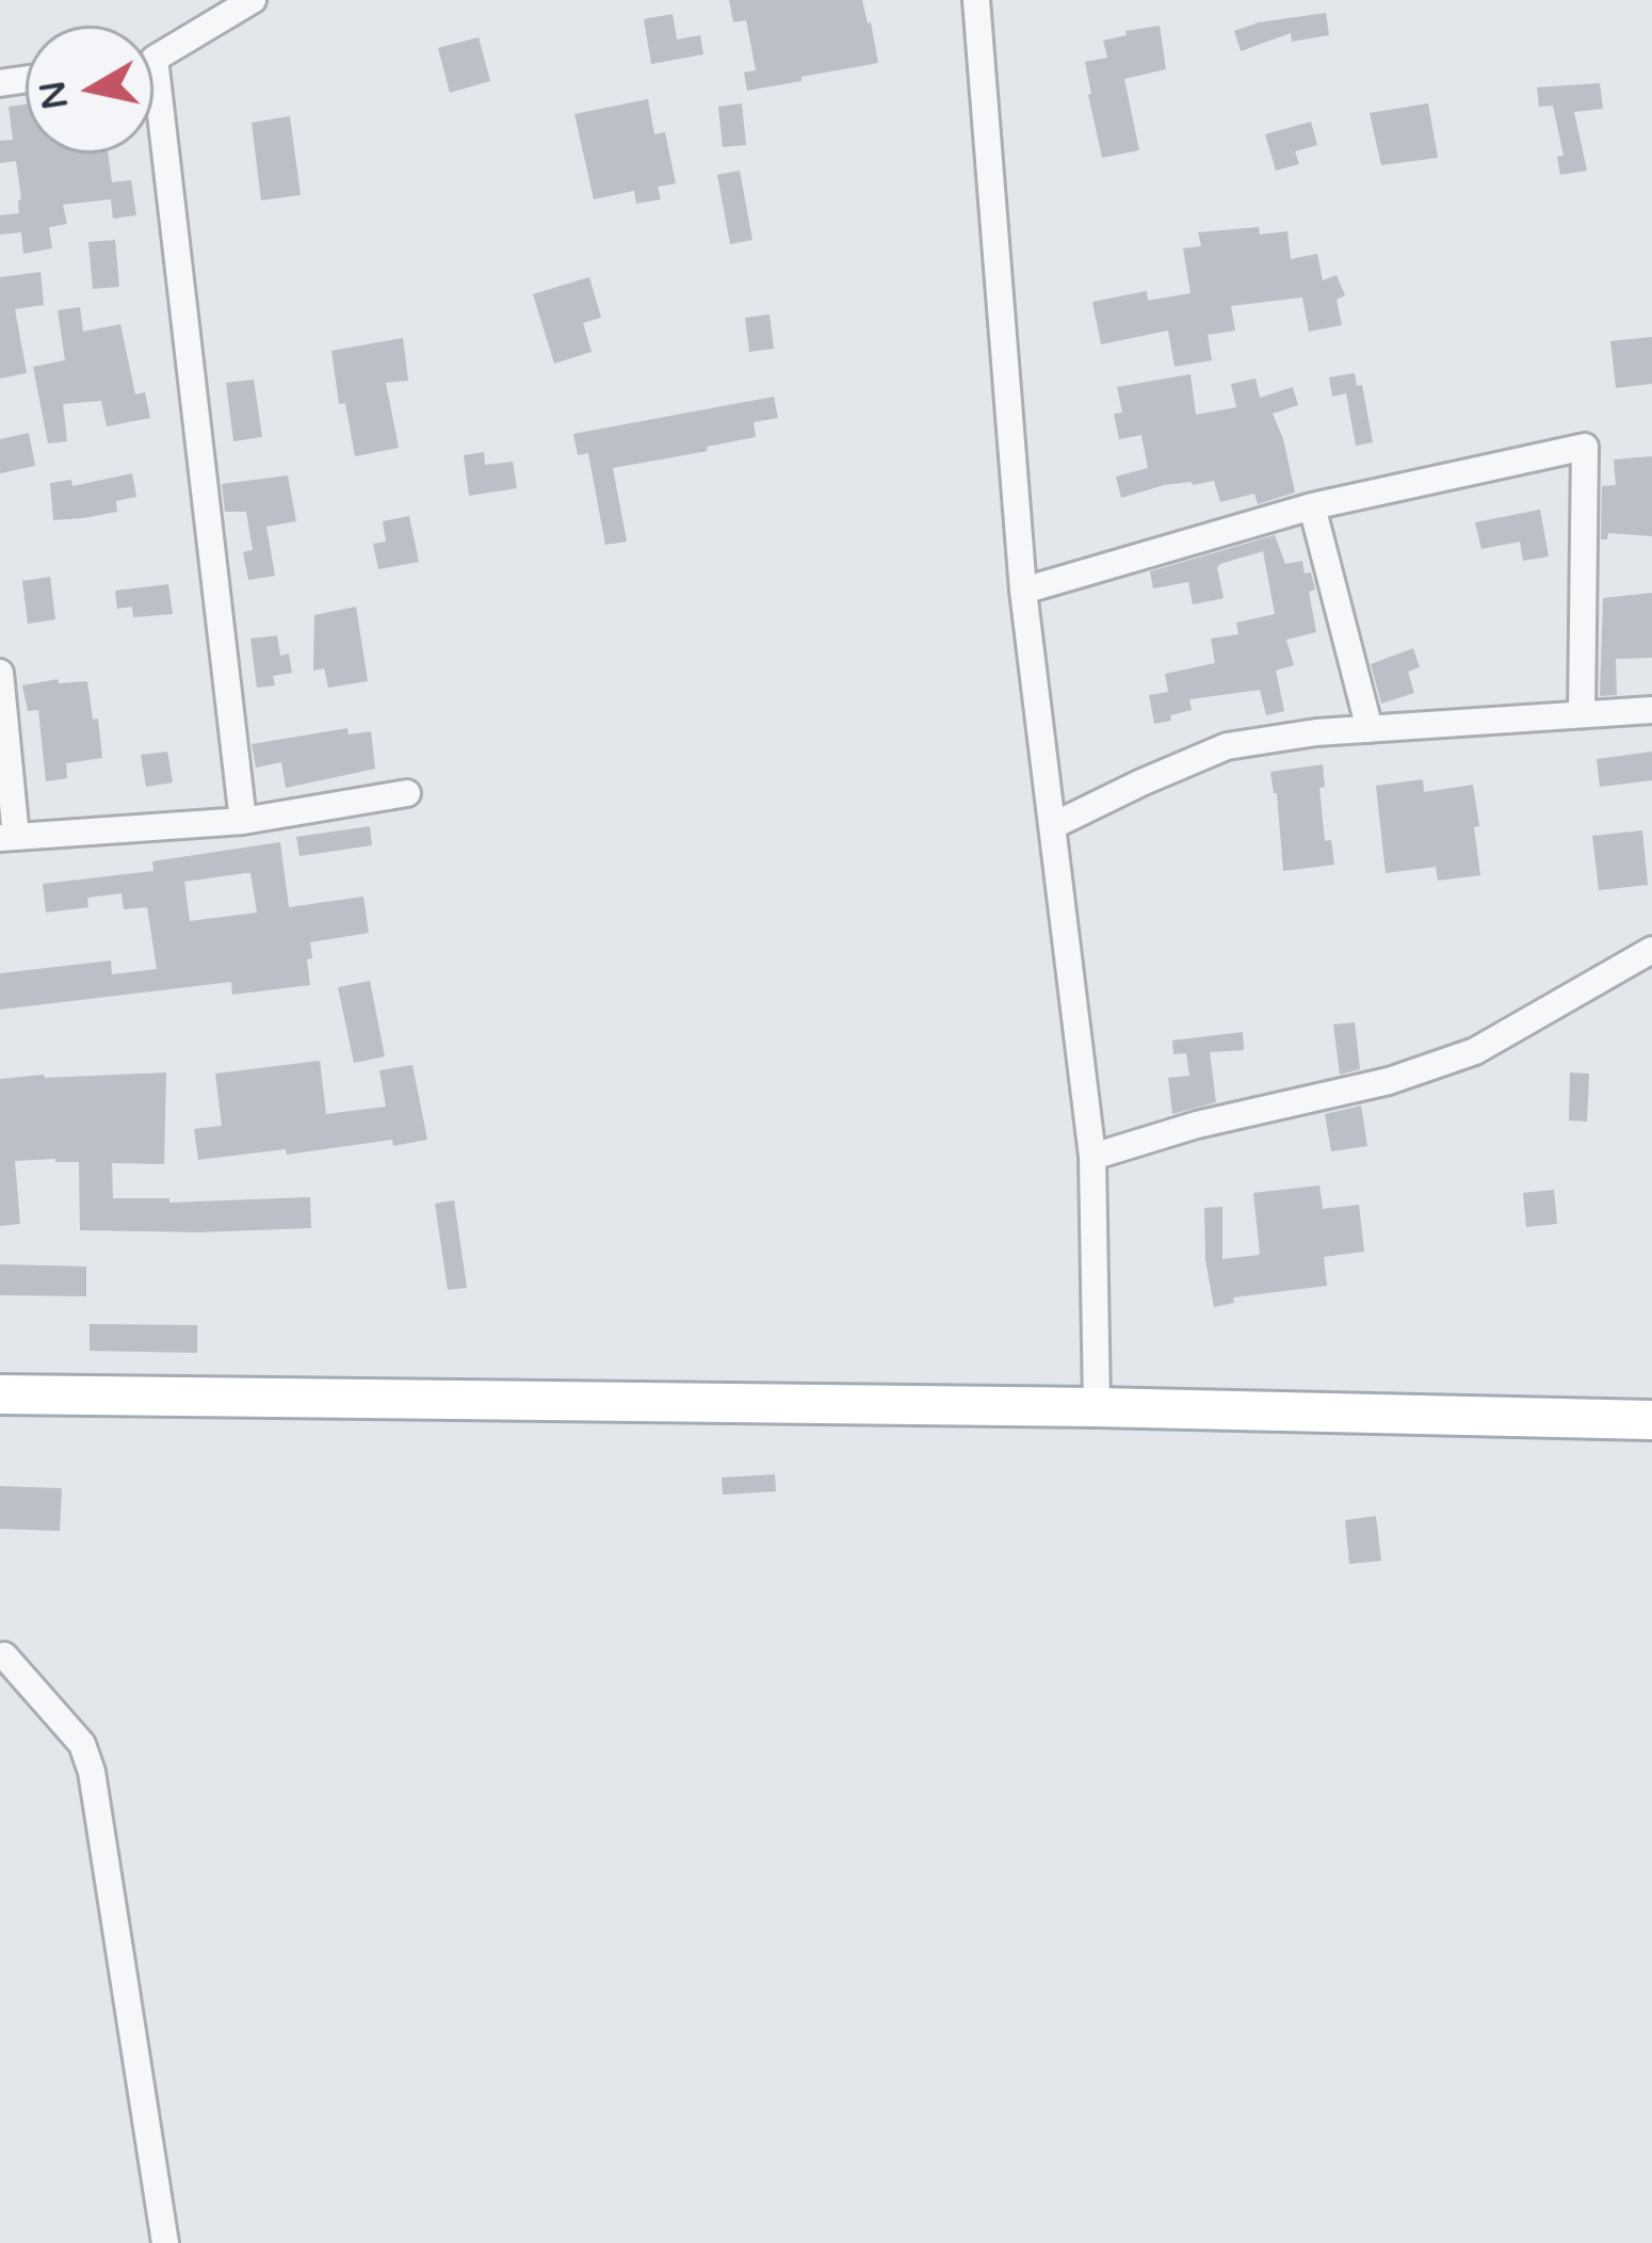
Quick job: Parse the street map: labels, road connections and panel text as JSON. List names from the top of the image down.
{
  "north": "left"
}
